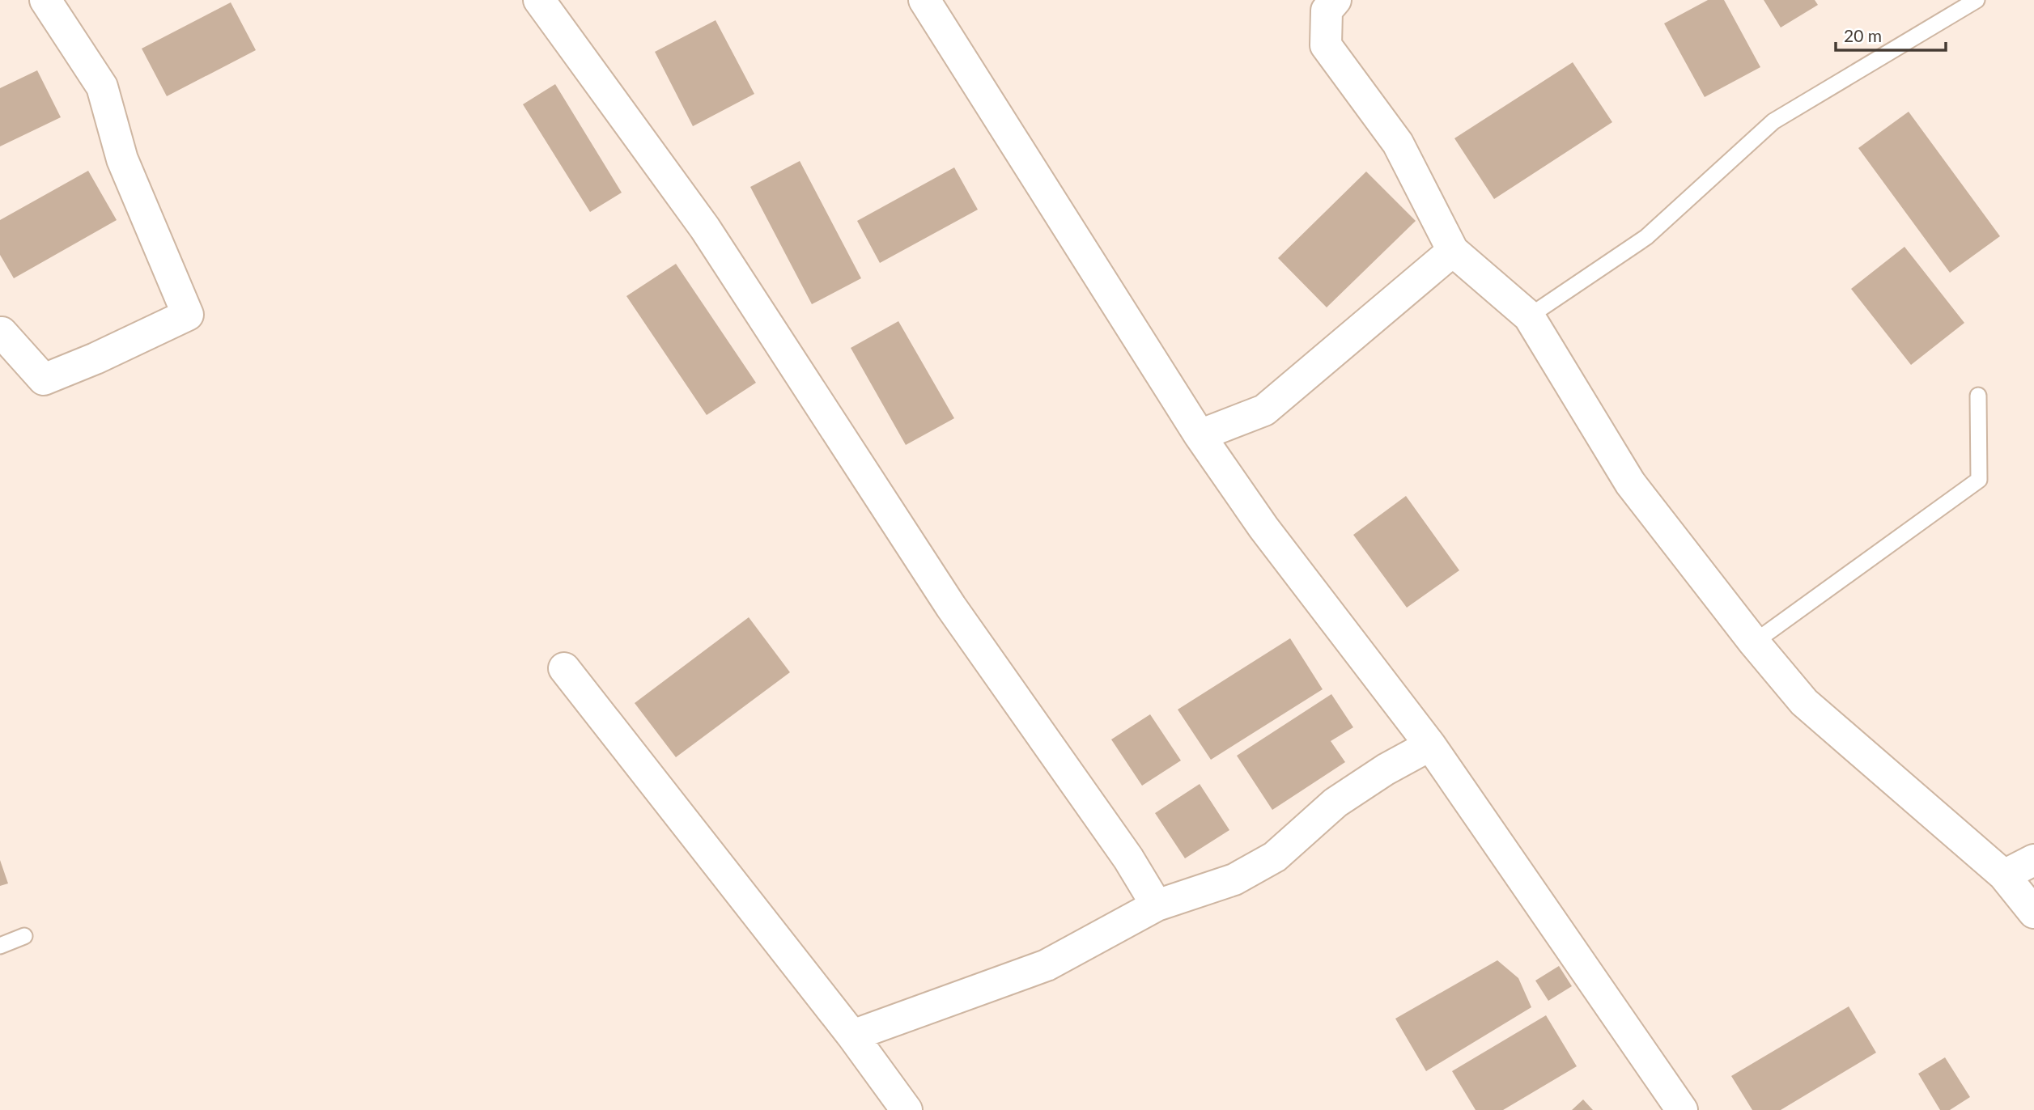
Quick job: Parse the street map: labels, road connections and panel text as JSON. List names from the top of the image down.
{
  "scale_bar": "20 m"
}
